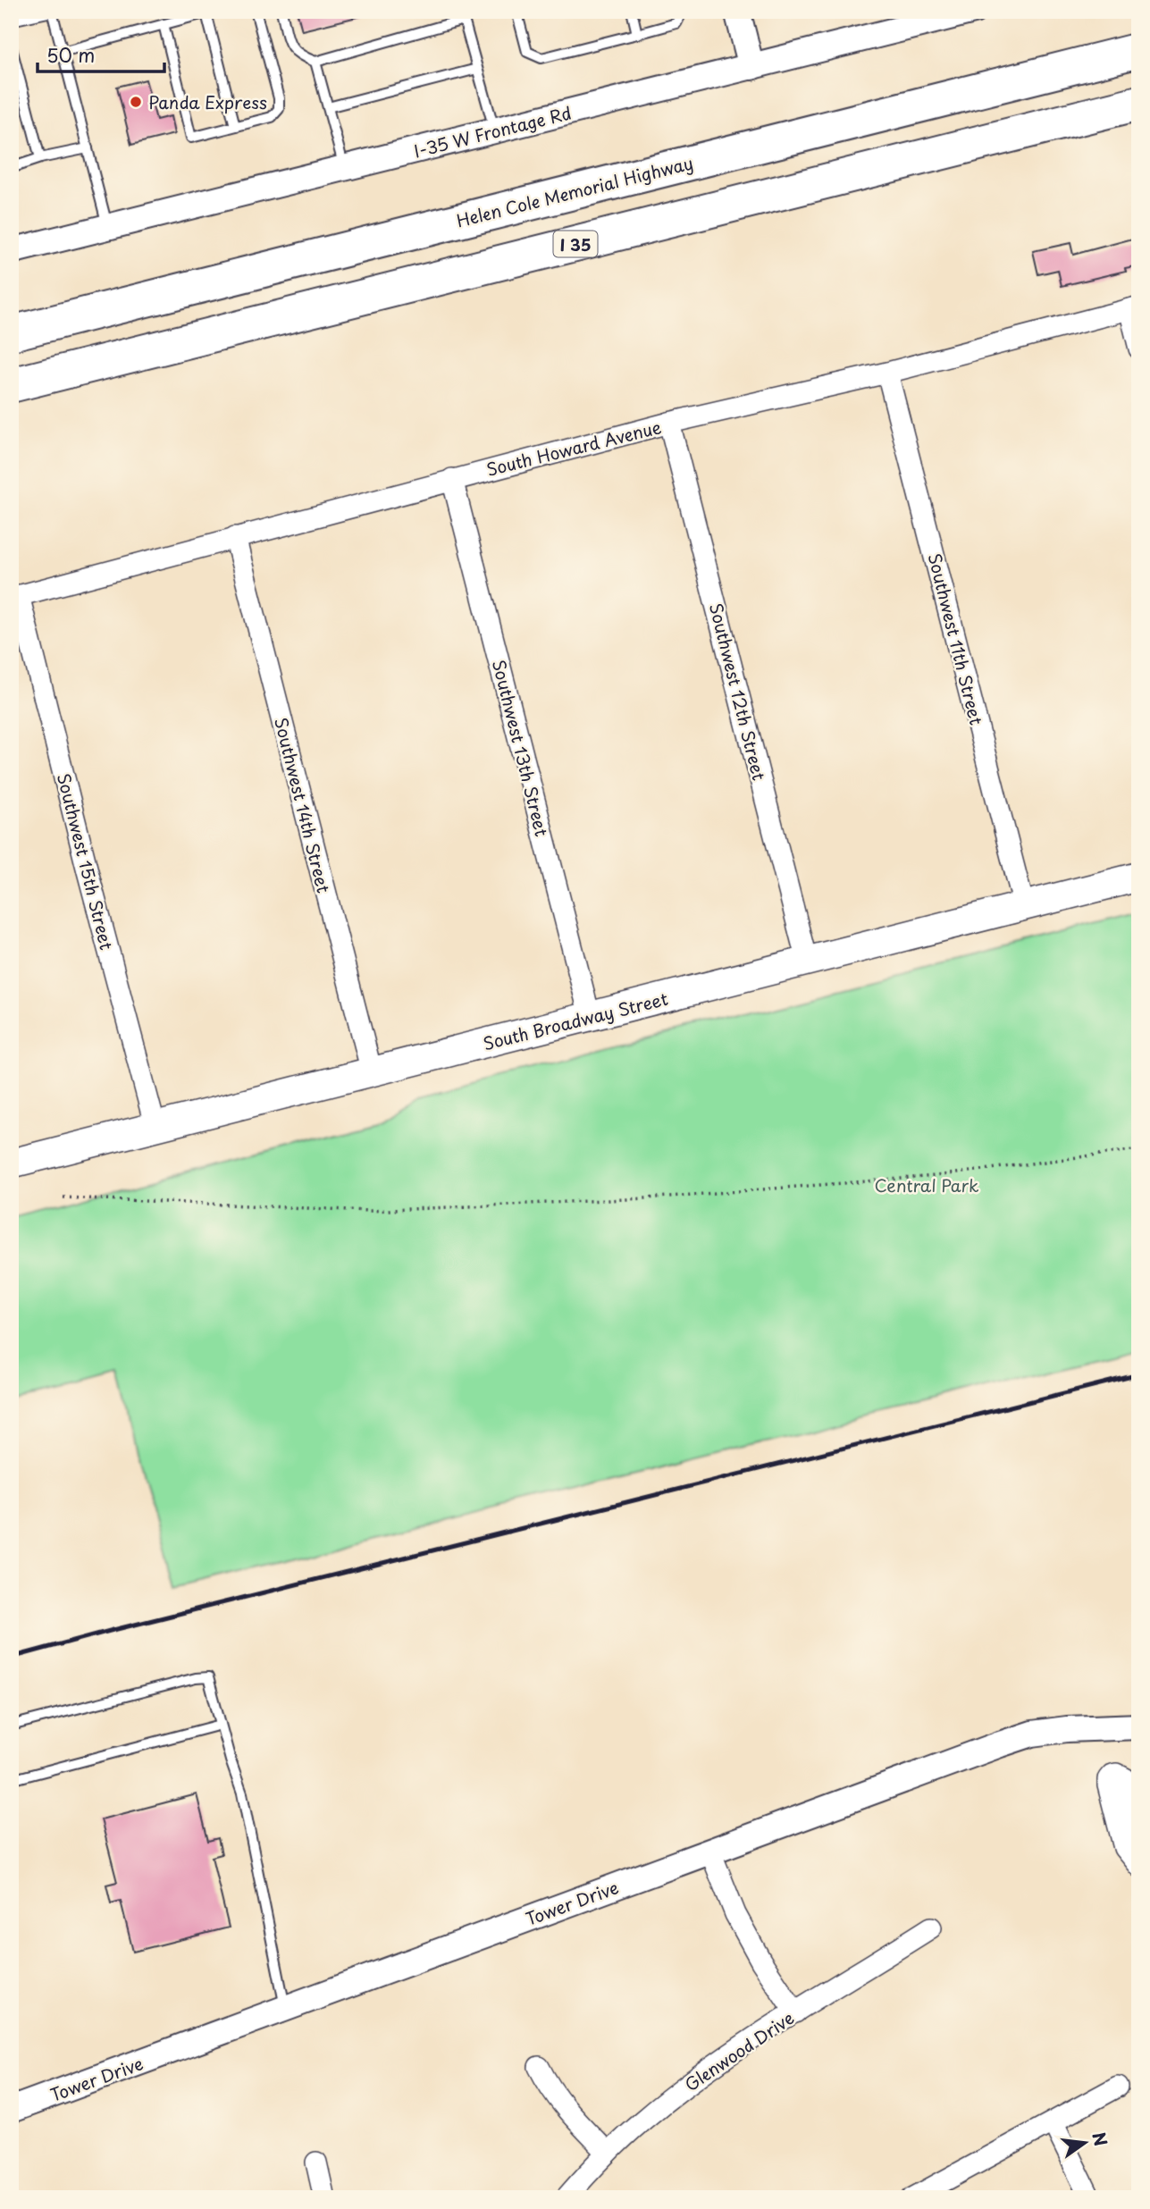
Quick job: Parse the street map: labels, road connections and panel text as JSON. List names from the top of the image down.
{
  "streets": {
    "highway": ["Helen Cole Memorial Highway", "I 35"],
    "main road": ["South Broadway Street"],
    "street": [
      "I-35 W Frontage Rd",
      "South Howard Avenue",
      "Southwest 11th Street",
      "Southwest 12th Street",
      "Southwest 13th Street",
      "Southwest 14th Street",
      "Southwest 15th Street",
      "Tower Drive",
      "Glenwood Drive"
    ]
  },
  "crossings": [
    ["South Howard Avenue", "Southwest 11th Street"],
    ["South Howard Avenue", "Southwest 12th Street"],
    ["South Howard Avenue", "Southwest 13th Street"],
    ["South Howard Avenue", "Southwest 14th Street"],
    ["South Howard Avenue", "Southwest 15th Street"],
    ["Southwest 11th Street", "South Broadway Street"],
    ["Southwest 12th Street", "South Broadway Street"],
    ["Southwest 13th Street", "South Broadway Street"],
    ["Southwest 14th Street", "South Broadway Street"],
    ["Southwest 15th Street", "South Broadway Street"]
  ],
  "parks": ["Central Park"],
  "places": ["Panda Express"],
  "scale_bar": "50 m",
  "north": "right"
}
